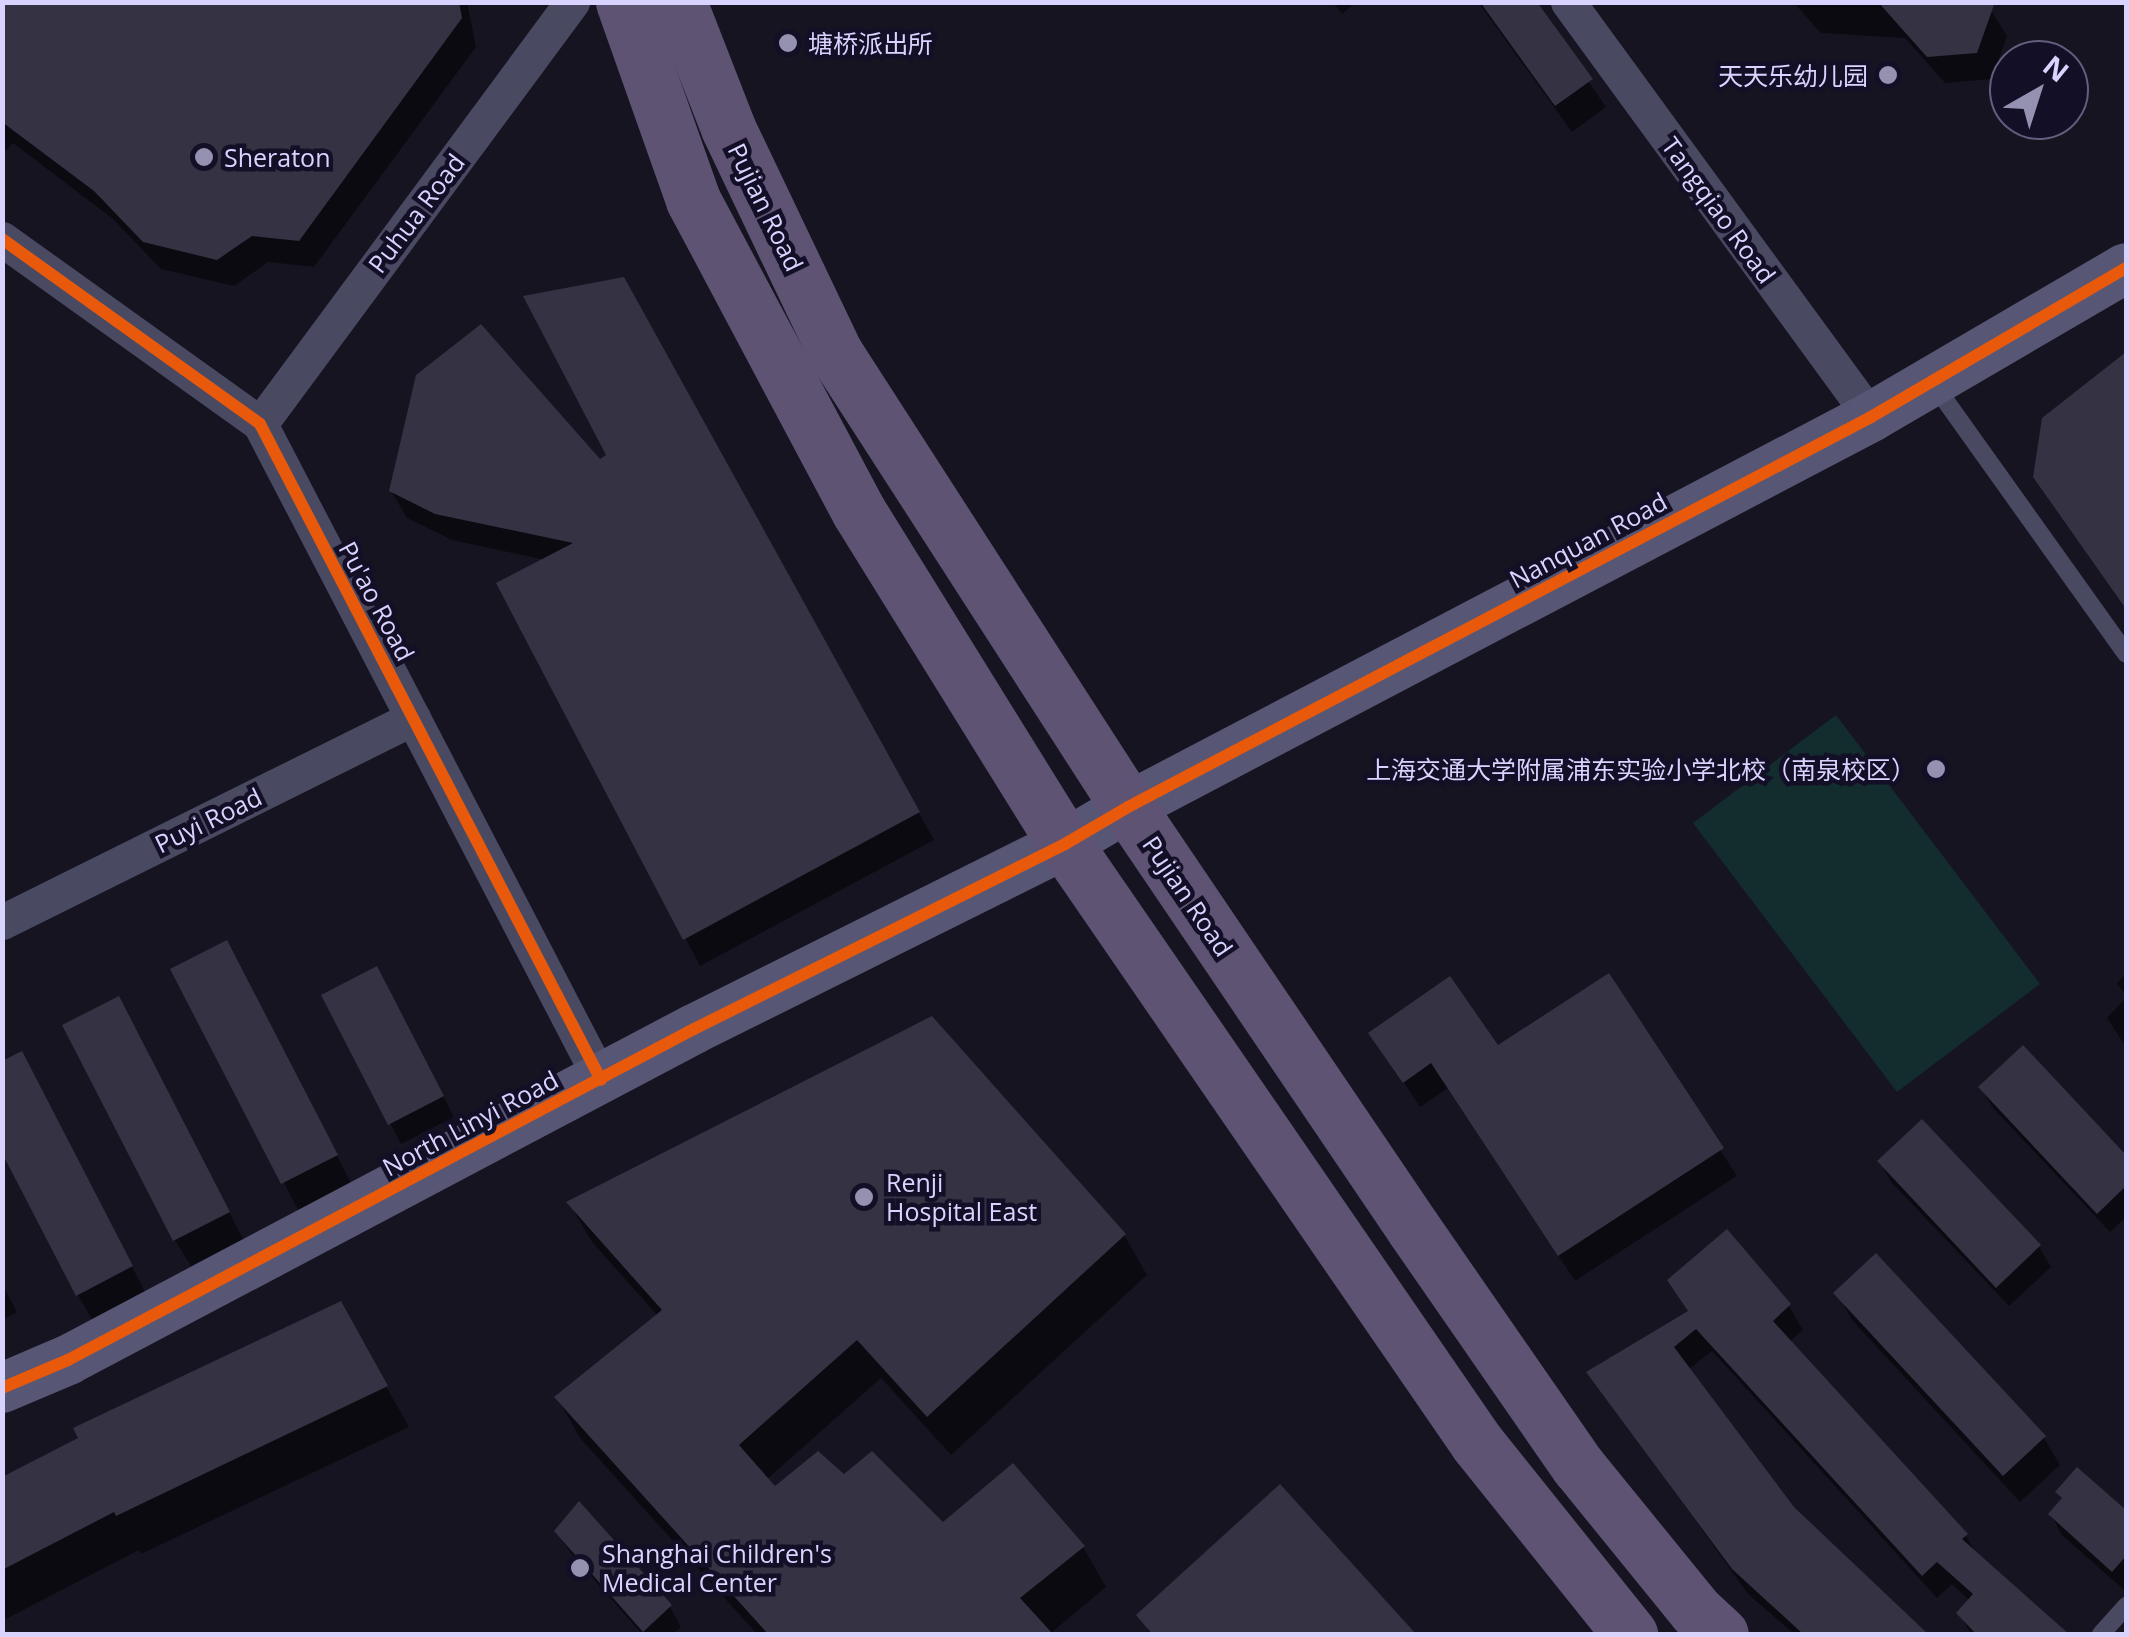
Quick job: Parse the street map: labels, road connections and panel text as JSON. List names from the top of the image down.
{
  "streets": {
    "main road": ["Pujian Road"],
    "street": [
      "Tangqiao Road",
      "Puhua Road",
      "Nanquan Road",
      "Pu'ao Road",
      "Puyi Road",
      "North Linyi Road"
    ]
  },
  "crossings": [
    ["Pujian Road", "Nanquan Road"],
    ["Tangqiao Road", "Nanquan Road"],
    ["Puhua Road", "Pu'ao Road"],
    ["Nanquan Road", "North Linyi Road"],
    ["Pu'ao Road", "Puyi Road"],
    ["Pu'ao Road", "North Linyi Road"]
  ],
  "places": [
    "塘桥派出所",
    "天天乐幼儿园",
    "Sheraton",
    "上海交通大学附属浦东实验小学北校（南泉校区）",
    "Renji Hospital East",
    "Shanghai Children's Medical Center"
  ],
  "north": "top right"
}
